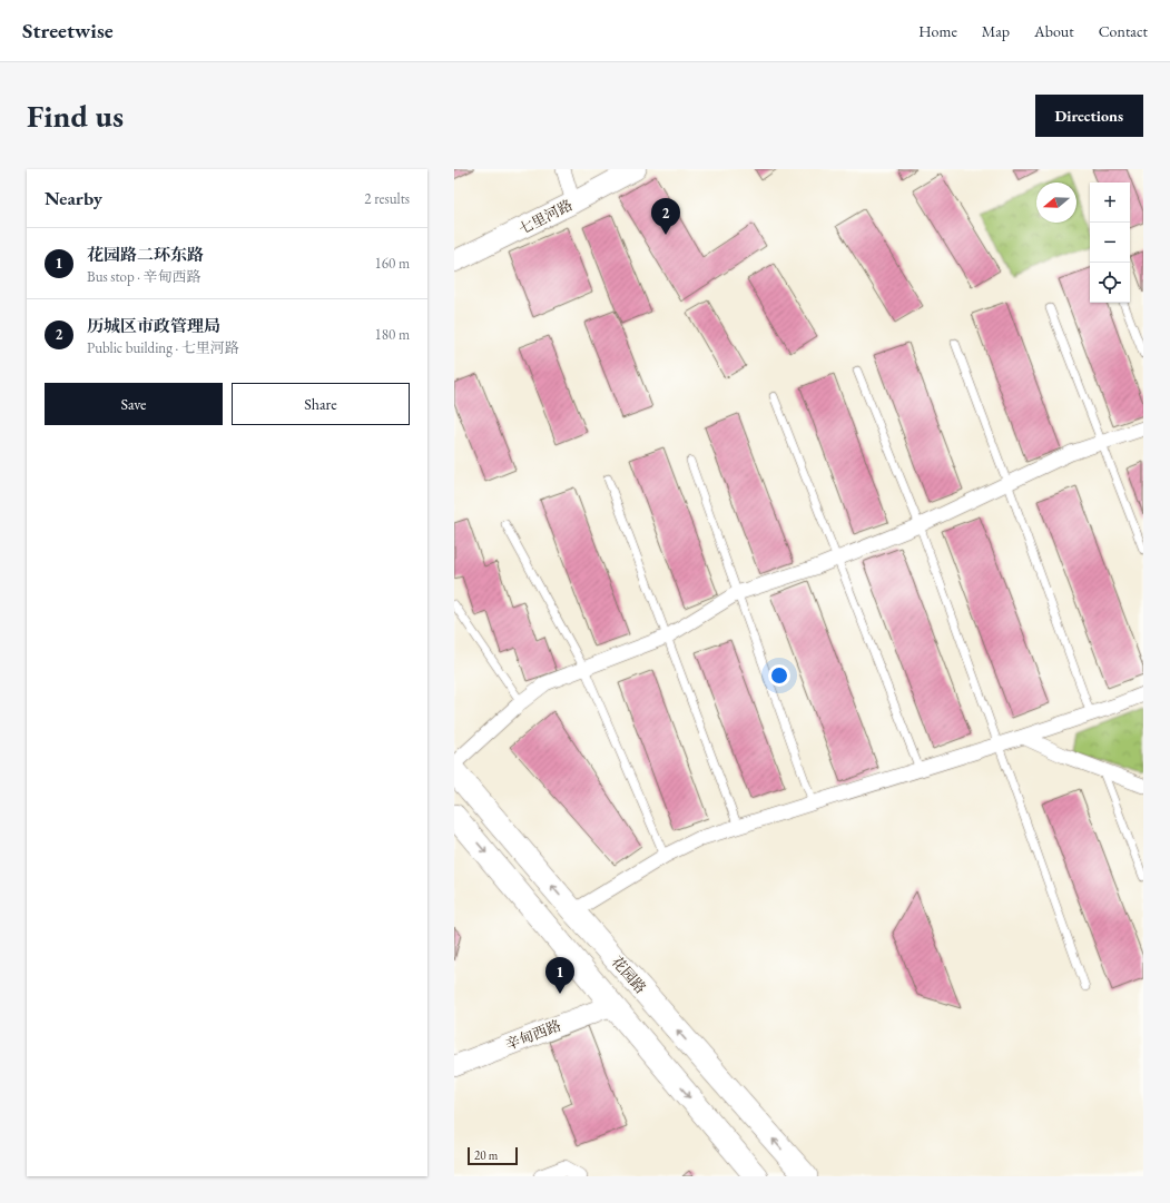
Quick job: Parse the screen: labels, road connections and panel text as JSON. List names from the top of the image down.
{
  "streets": {
    "main road": ["七里河路", "花园路", "辛甸西路"]
  },
  "scale_bar": "20 m",
  "north": "left",
  "page": {
    "header": "Streetwise",
    "nav": [
      "Home",
      "Map",
      "About",
      "Contact"
    ],
    "buttons": [
      "Directions",
      ["Save", "Share"]
    ],
    "title": "Find us",
    "heading": ["Nearby", "2 results"],
    "map_buttons": ["+", "−"],
    "pins": ["2", "1"],
    "list": [
      {
        "mark": "1",
        "name": "花园路二环东路",
        "note": "Bus stop · 辛甸西路",
        "value": "160 m"
      },
      {
        "mark": "2",
        "name": "历城区市政管理局",
        "note": "Public building · 七里河路",
        "value": "180 m"
      }
    ],
    "scale": "20 m"
  }
}
